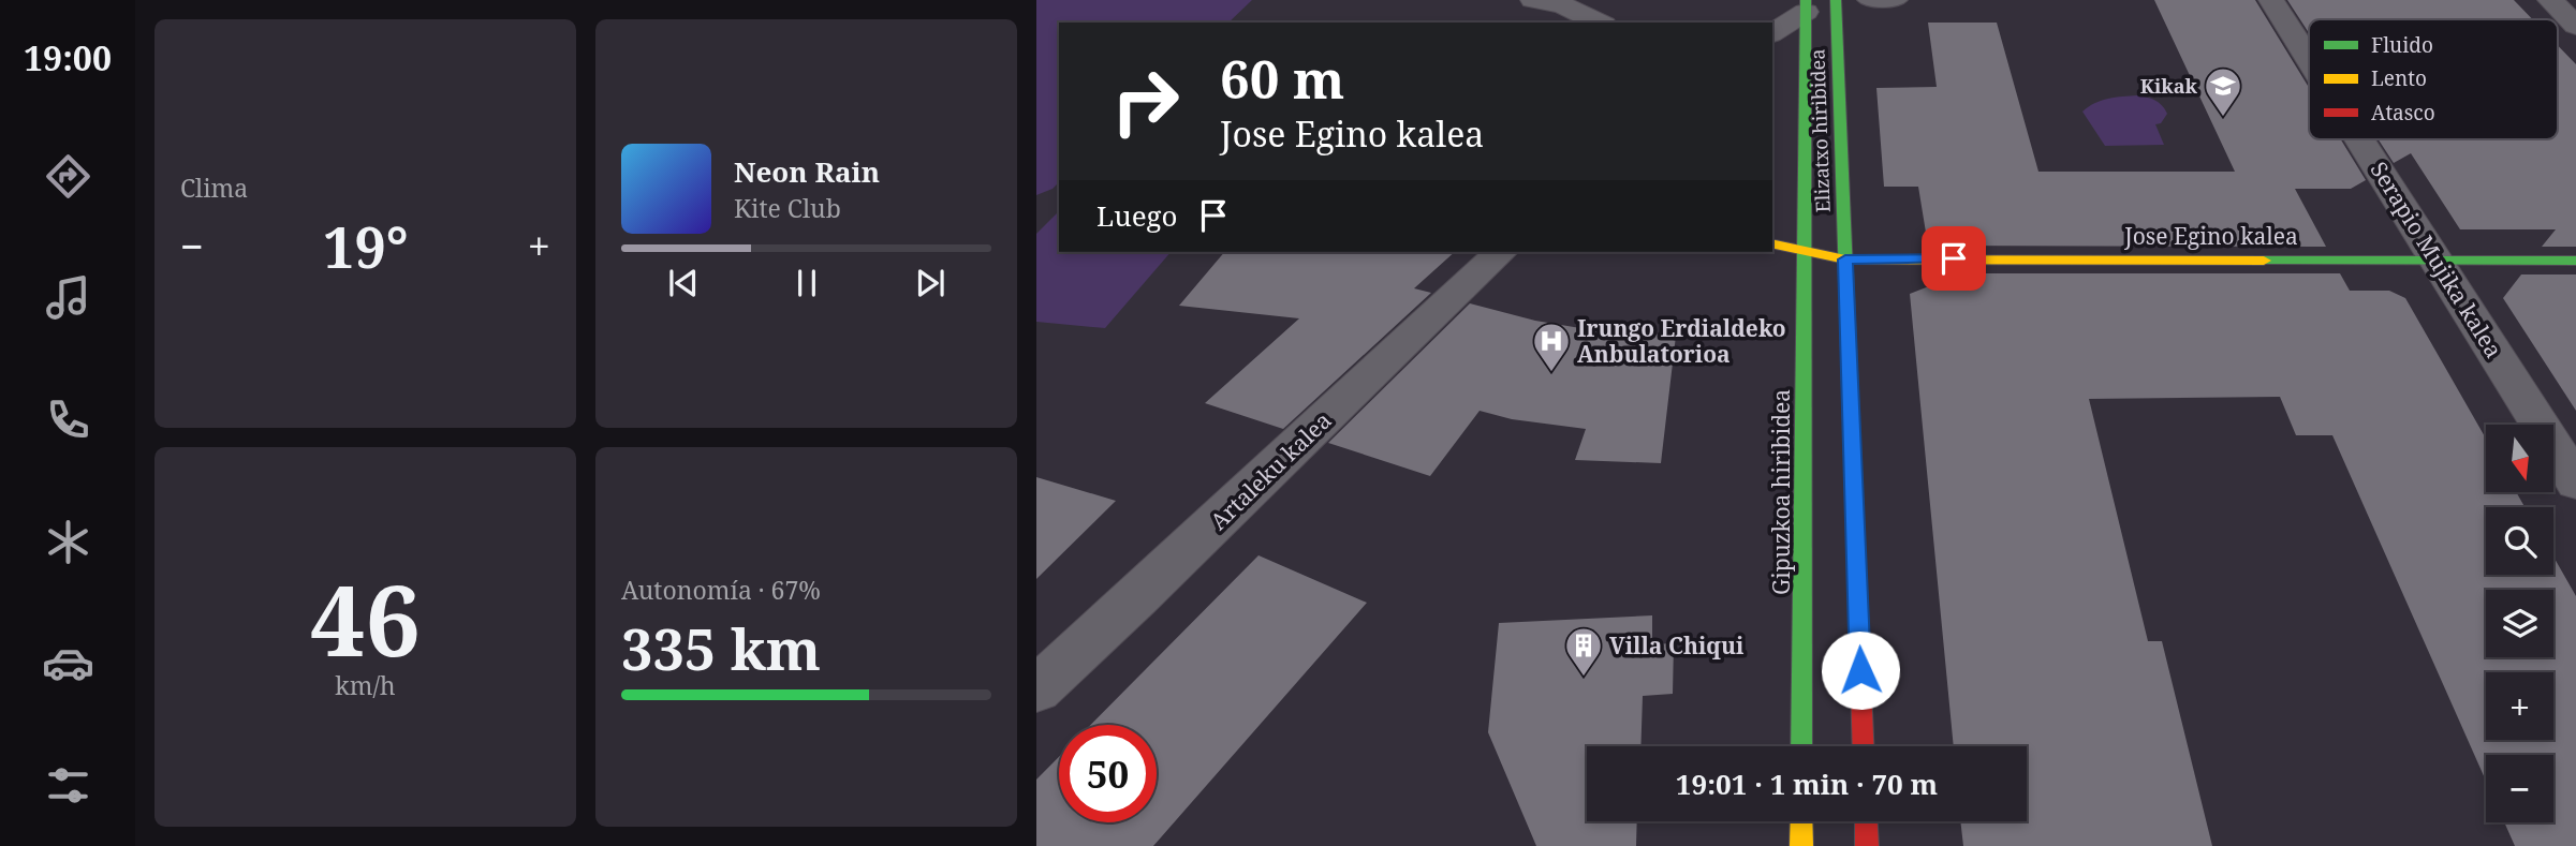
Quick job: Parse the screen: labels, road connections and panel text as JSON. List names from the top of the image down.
{
  "streets": {
    "main road": ["Elizatxo hiribidea", "Jose Egino kalea", "Gipuzkoa hiribidea"],
    "street": ["Serapio Mujika kalea", "Artaleku kalea"]
  },
  "crossings": [
    ["Elizatxo hiribidea", "Jose Egino kalea"],
    ["Jose Egino kalea", "Serapio Mujika kalea"]
  ],
  "places": {
    "school or university": ["Kikak"],
    "hospital": ["Irungo Erdialdeko Anbulatorioa"],
    "building": ["Villa Chiqui"]
  },
  "legend": ["Fluido", "Lento", "Atasco"],
  "north": "bottom",
  "page": {
    "tabs": "19:00",
    "tile": [
      "Clima",
      ["46", "km/h"],
      ["Autonomía · 67%", "335 km"]
    ],
    "turn": ["60 m", "Jose Egino kalea"],
    "song": ["Neon Rain", "Kite Club"],
    "then": "Luego",
    "heat": ["−", "19°", "+"],
    "map_buttons": ["+", "−"],
    "limit": "50",
    "trip": "19:01 · 1 min · 70 m"
  }
}
